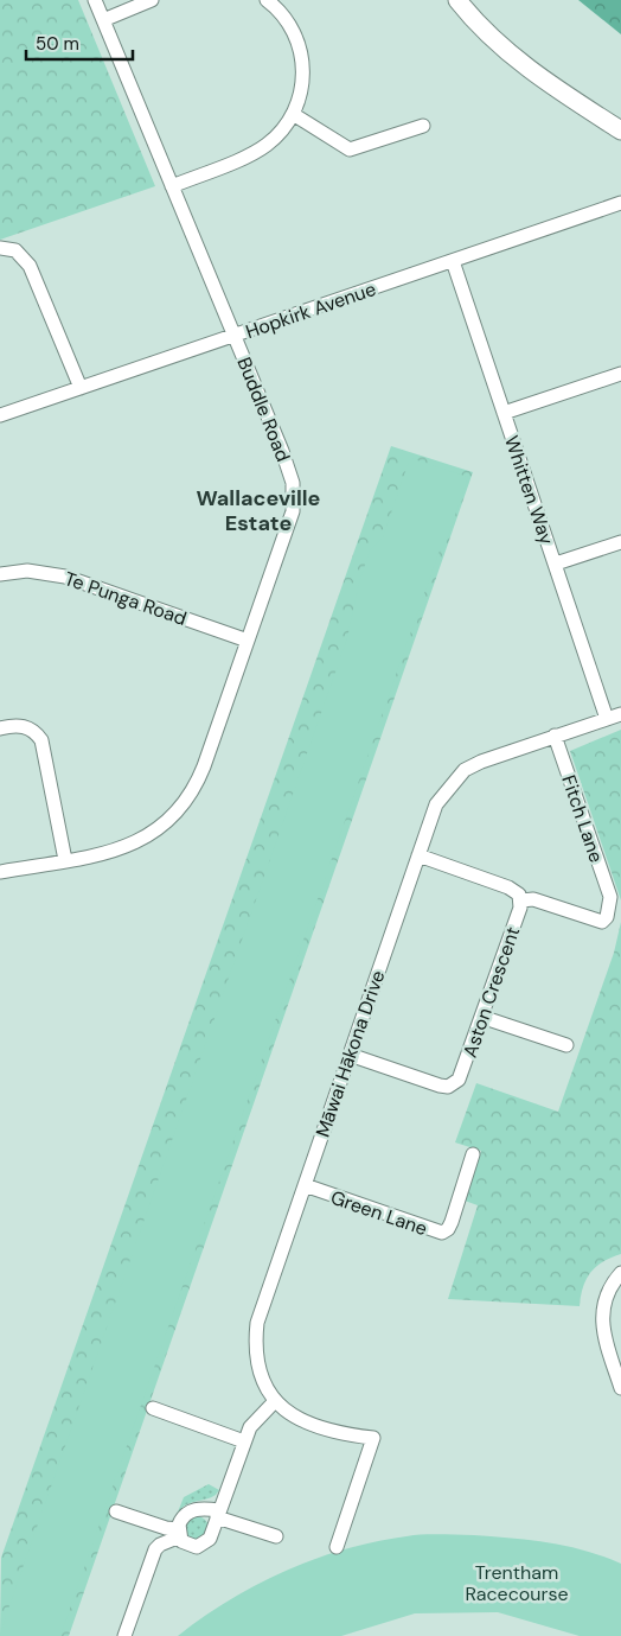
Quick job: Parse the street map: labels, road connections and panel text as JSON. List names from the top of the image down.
{
  "streets": {
    "street": [
      "Hopkirk Avenue",
      "Buddle Road",
      "Whitten Way",
      "Te Punga Road",
      "Fitch Lane",
      "Aston Crescent",
      "Māwai Hākona Drive",
      "Green Lane"
    ]
  },
  "crossings": [
    ["Hopkirk Avenue", "Buddle Road"],
    ["Hopkirk Avenue", "Whitten Way"],
    ["Buddle Road", "Te Punga Road"],
    ["Whitten Way", "Māwai Hākona Drive"],
    ["Fitch Lane", "Aston Crescent"],
    ["Fitch Lane", "Māwai Hākona Drive"],
    ["Aston Crescent", "Māwai Hākona Drive"],
    ["Māwai Hākona Drive", "Green Lane"]
  ],
  "districts": ["Wallaceville Estate"],
  "parks": ["Trentham Racecourse"],
  "scale_bar": "50 m"
}
